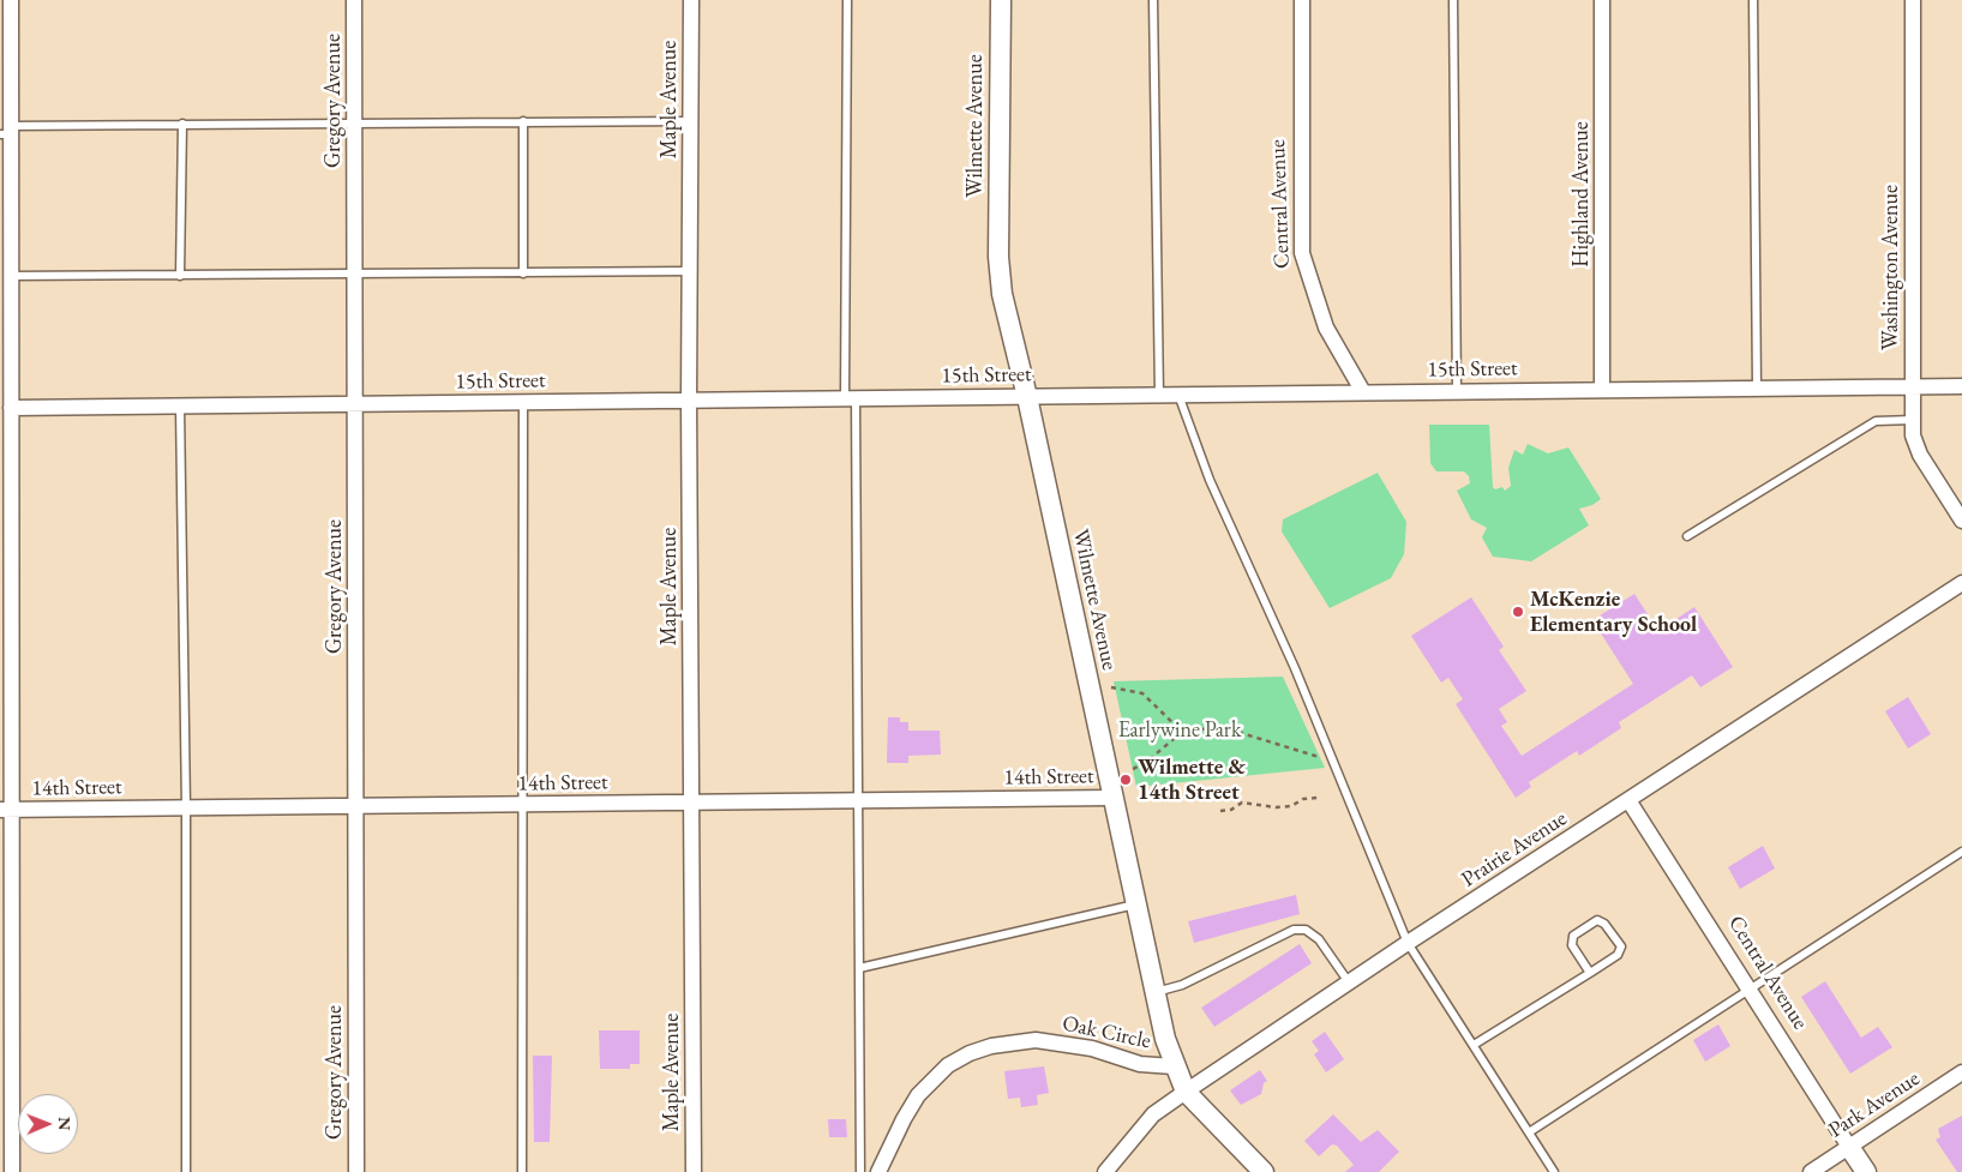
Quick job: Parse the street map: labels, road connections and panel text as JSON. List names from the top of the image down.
{
  "streets": {
    "street": [
      "Maple Avenue",
      "Gregory Avenue",
      "Wilmette Avenue",
      "Highland Avenue",
      "Central Avenue",
      "Washington Avenue",
      "15th Street",
      "14th Street",
      "Prairie Avenue",
      "Oak Circle",
      "Park Avenue"
    ]
  },
  "crossings": [
    ["Maple Avenue", "15th Street"],
    ["Maple Avenue", "14th Street"],
    ["Gregory Avenue", "15th Street"],
    ["Gregory Avenue", "14th Street"],
    ["Wilmette Avenue", "15th Street"],
    ["Wilmette Avenue", "14th Street"],
    ["Wilmette Avenue", "Prairie Avenue"],
    ["Wilmette Avenue", "Oak Circle"],
    ["Highland Avenue", "15th Street"],
    ["Central Avenue", "15th Street"],
    ["Central Avenue", "Prairie Avenue"],
    ["Central Avenue", "Park Avenue"],
    ["Washington Avenue", "15th Street"]
  ],
  "parks": ["Earlywine Park"],
  "places": ["McKenzie Elementary School", "Wilmette & 14th Street"],
  "north": "right"
}
